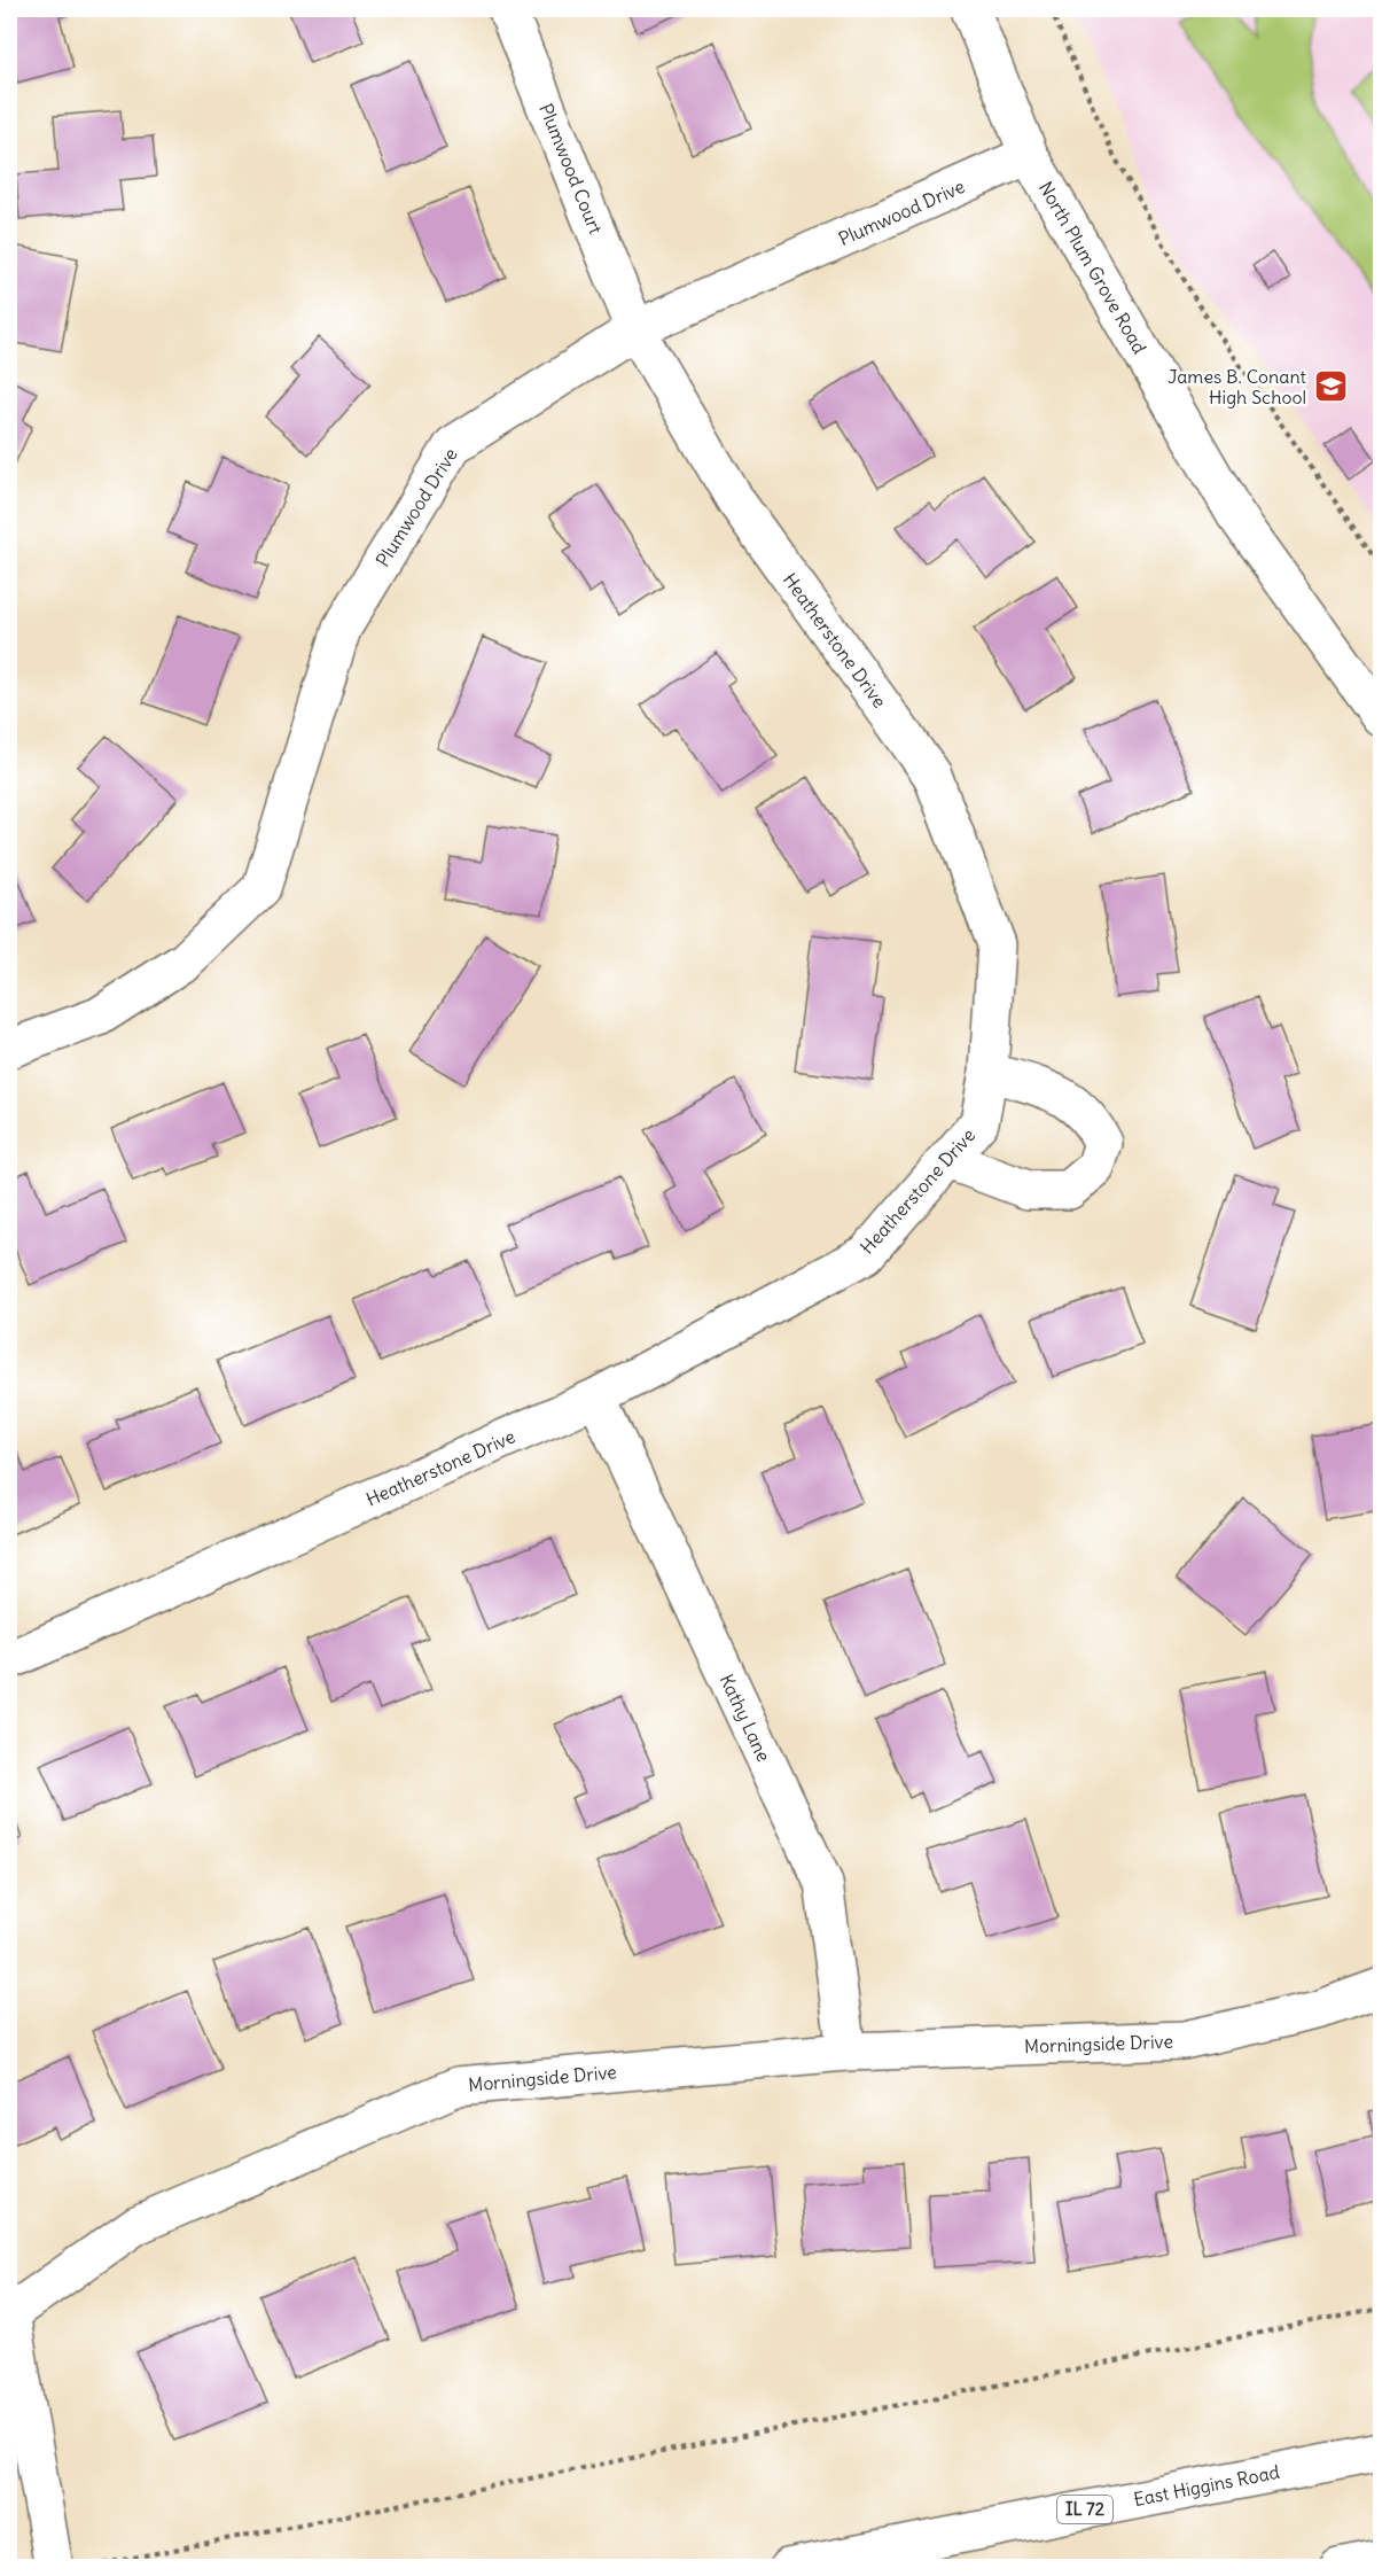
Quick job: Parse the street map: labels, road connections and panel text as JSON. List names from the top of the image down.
{
  "streets": {
    "street": [
      "Plumwood Court",
      "Plumwood Drive",
      "North Plum Grove Road",
      "Heatherstone Drive",
      "Kathy Lane",
      "Morningside Drive",
      "East Higgins Road",
      "IL 72"
    ]
  },
  "crossings": [
    ["Plumwood Court", "Plumwood Drive"],
    ["Plumwood Court", "Heatherstone Drive"],
    ["Plumwood Drive", "North Plum Grove Road"],
    ["Plumwood Drive", "Heatherstone Drive"],
    ["Heatherstone Drive", "Kathy Lane"],
    ["Kathy Lane", "Morningside Drive"]
  ],
  "places": {
    "school or university": ["James B. Conant High School"]
  }
}
